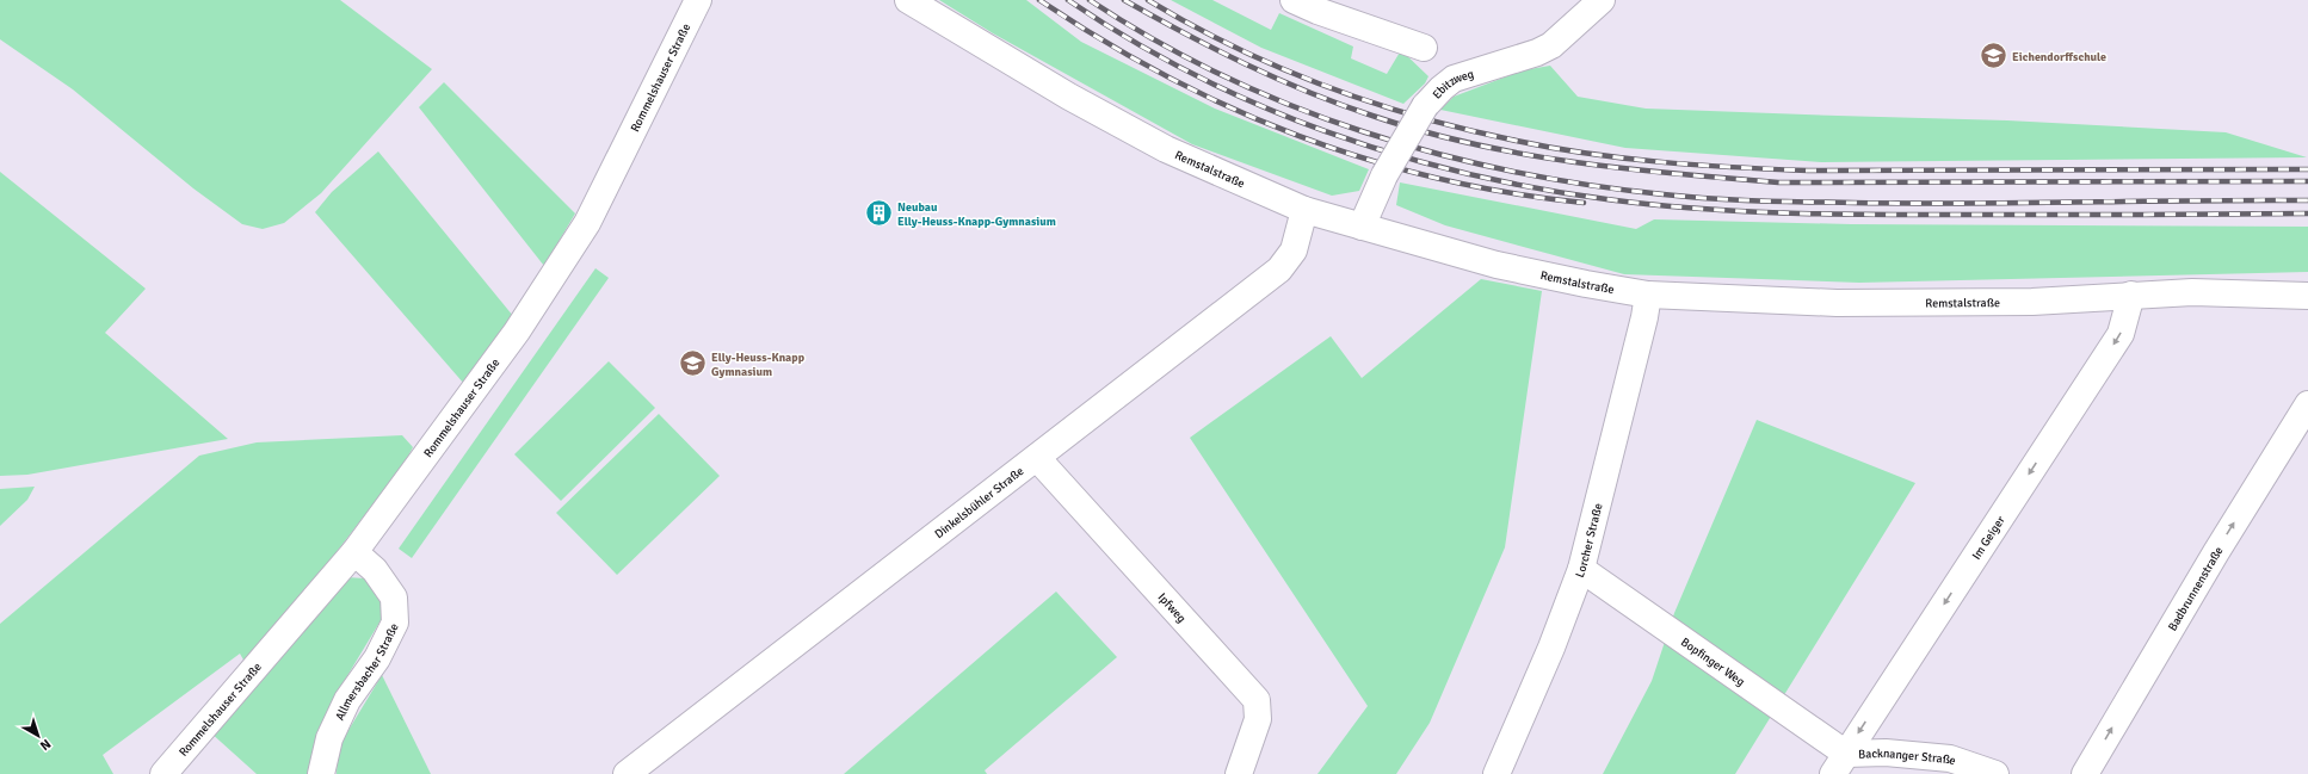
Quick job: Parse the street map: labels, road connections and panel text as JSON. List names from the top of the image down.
{
  "streets": {
    "street": [
      "Rommelshauser Straße",
      "Ebitzweg",
      "Remstalstraße",
      "Dinkelsbühler Straße",
      "Im Geiger",
      "Lorcher Straße",
      "Badbrunnenstraße",
      "Ipfweg",
      "Bopfinger Weg",
      "Allmersbacher Straße",
      "Backnanger Straße"
    ]
  },
  "crossings": [
    ["Rommelshauser Straße", "Allmersbacher Straße"],
    ["Ebitzweg", "Remstalstraße"],
    ["Remstalstraße", "Dinkelsbühler Straße"],
    ["Remstalstraße", "Im Geiger"],
    ["Remstalstraße", "Lorcher Straße"],
    ["Dinkelsbühler Straße", "Ipfweg"],
    ["Im Geiger", "Bopfinger Weg"],
    ["Im Geiger", "Backnanger Straße"],
    ["Lorcher Straße", "Bopfinger Weg"],
    ["Bopfinger Weg", "Backnanger Straße"]
  ],
  "one_way": ["Im Geiger", "Badbrunnenstraße"],
  "places": {
    "school or university": ["Eichendorffschule", "Elly-Heuss-Knapp Gymnasium"],
    "building": ["Neubau Elly-Heuss-Knapp-Gymnasium"]
  },
  "north": "bottom right"
}
